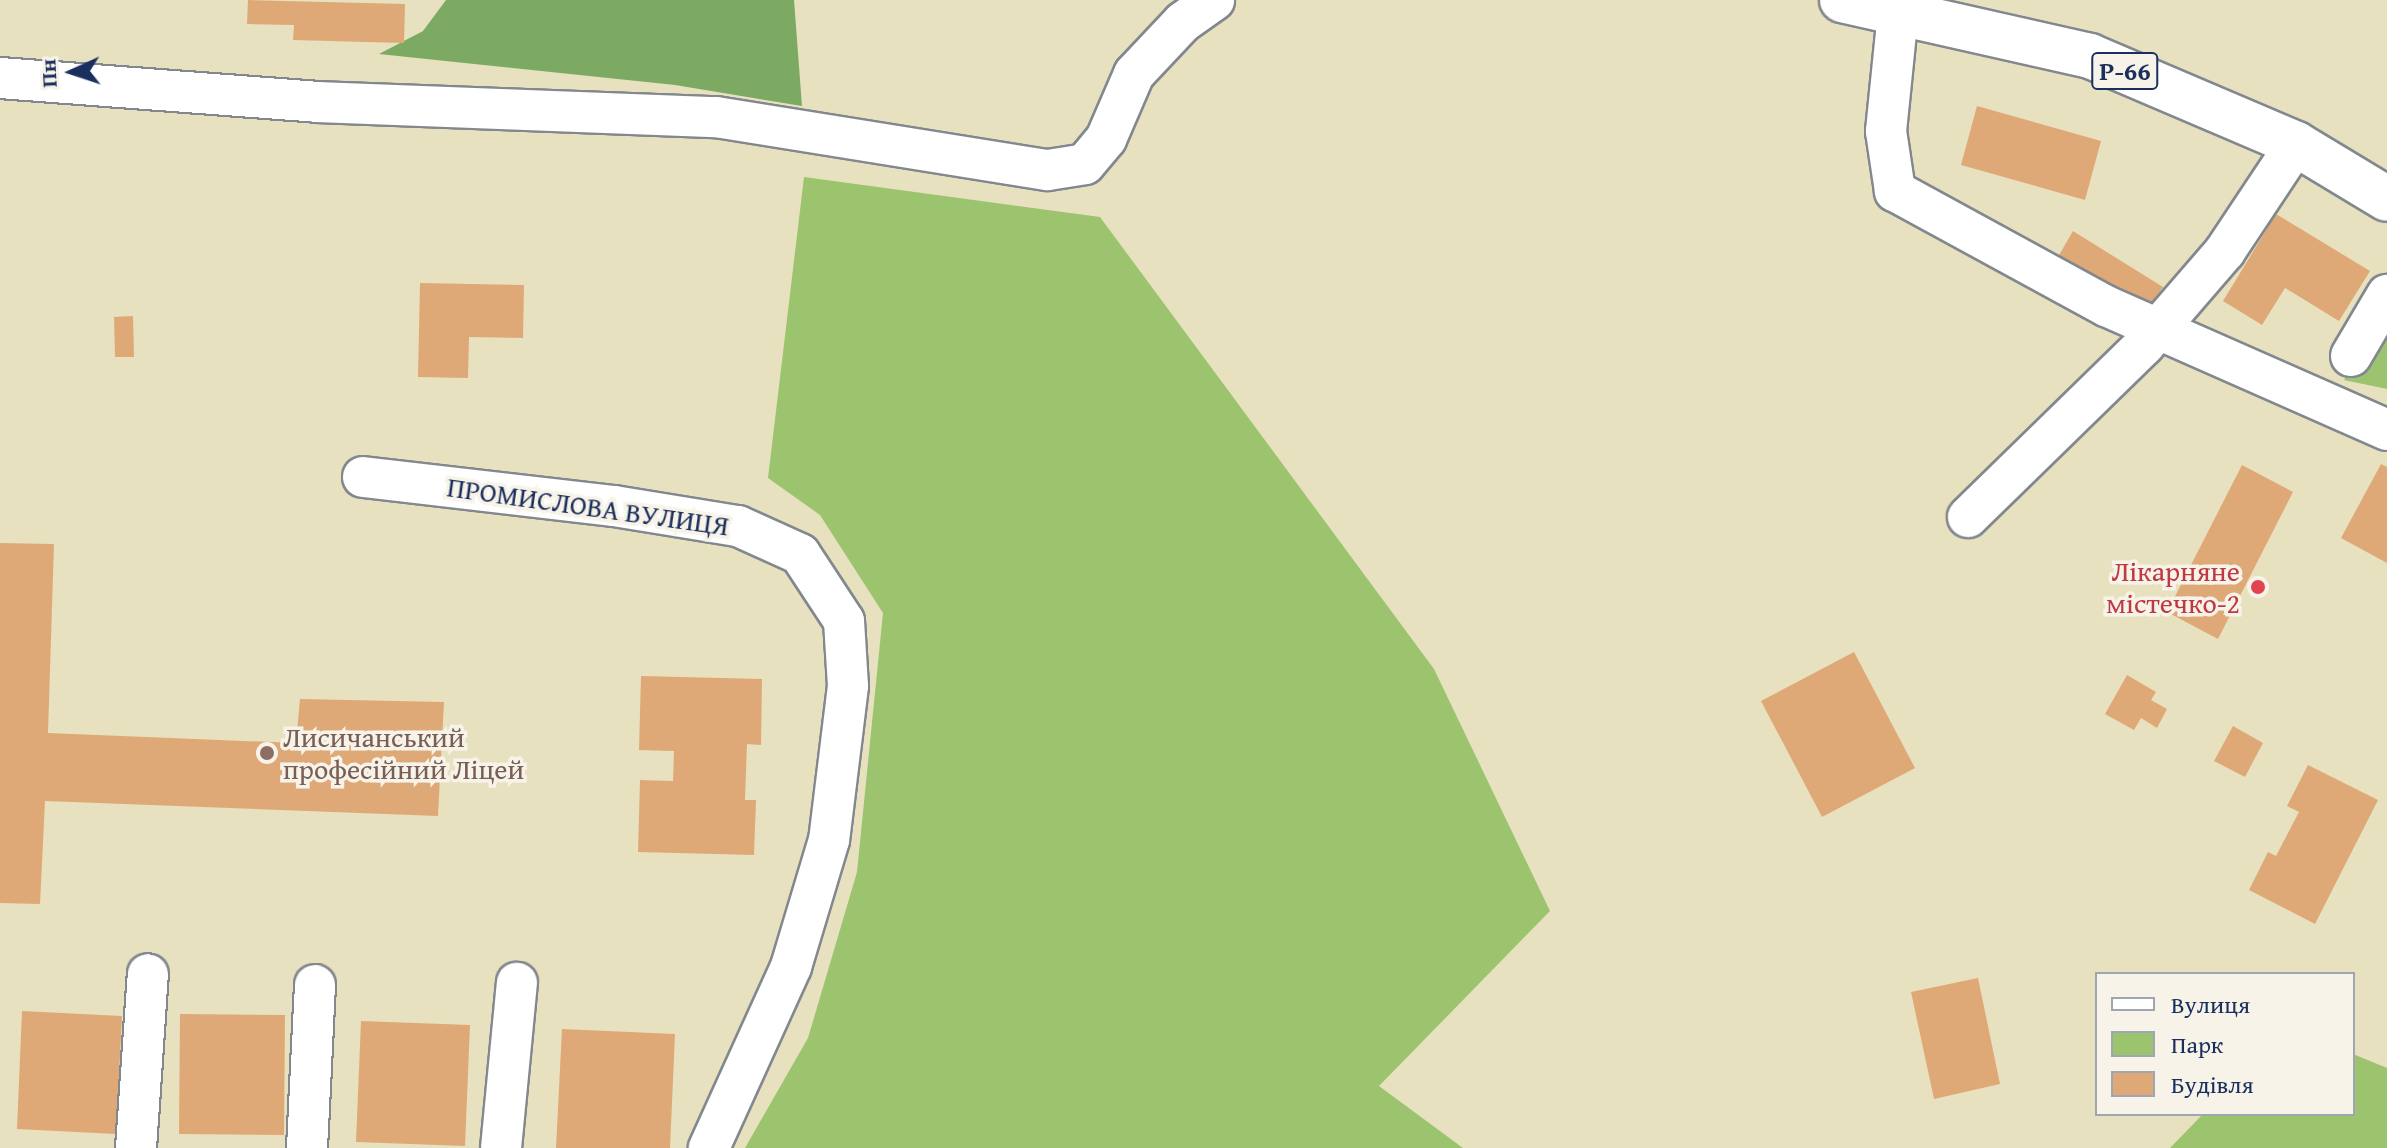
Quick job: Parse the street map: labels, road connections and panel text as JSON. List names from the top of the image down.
{
  "streets": {
    "main road": ["Р-66"],
    "street": ["ПРОМИСЛОВА ВУЛИЦЯ"]
  },
  "places": ["Лікарняне містечко-2", "Лисичанський професійний Ліцей"],
  "legend": ["Вулиця", "Парк", "Будівля"],
  "north": "left"
}
